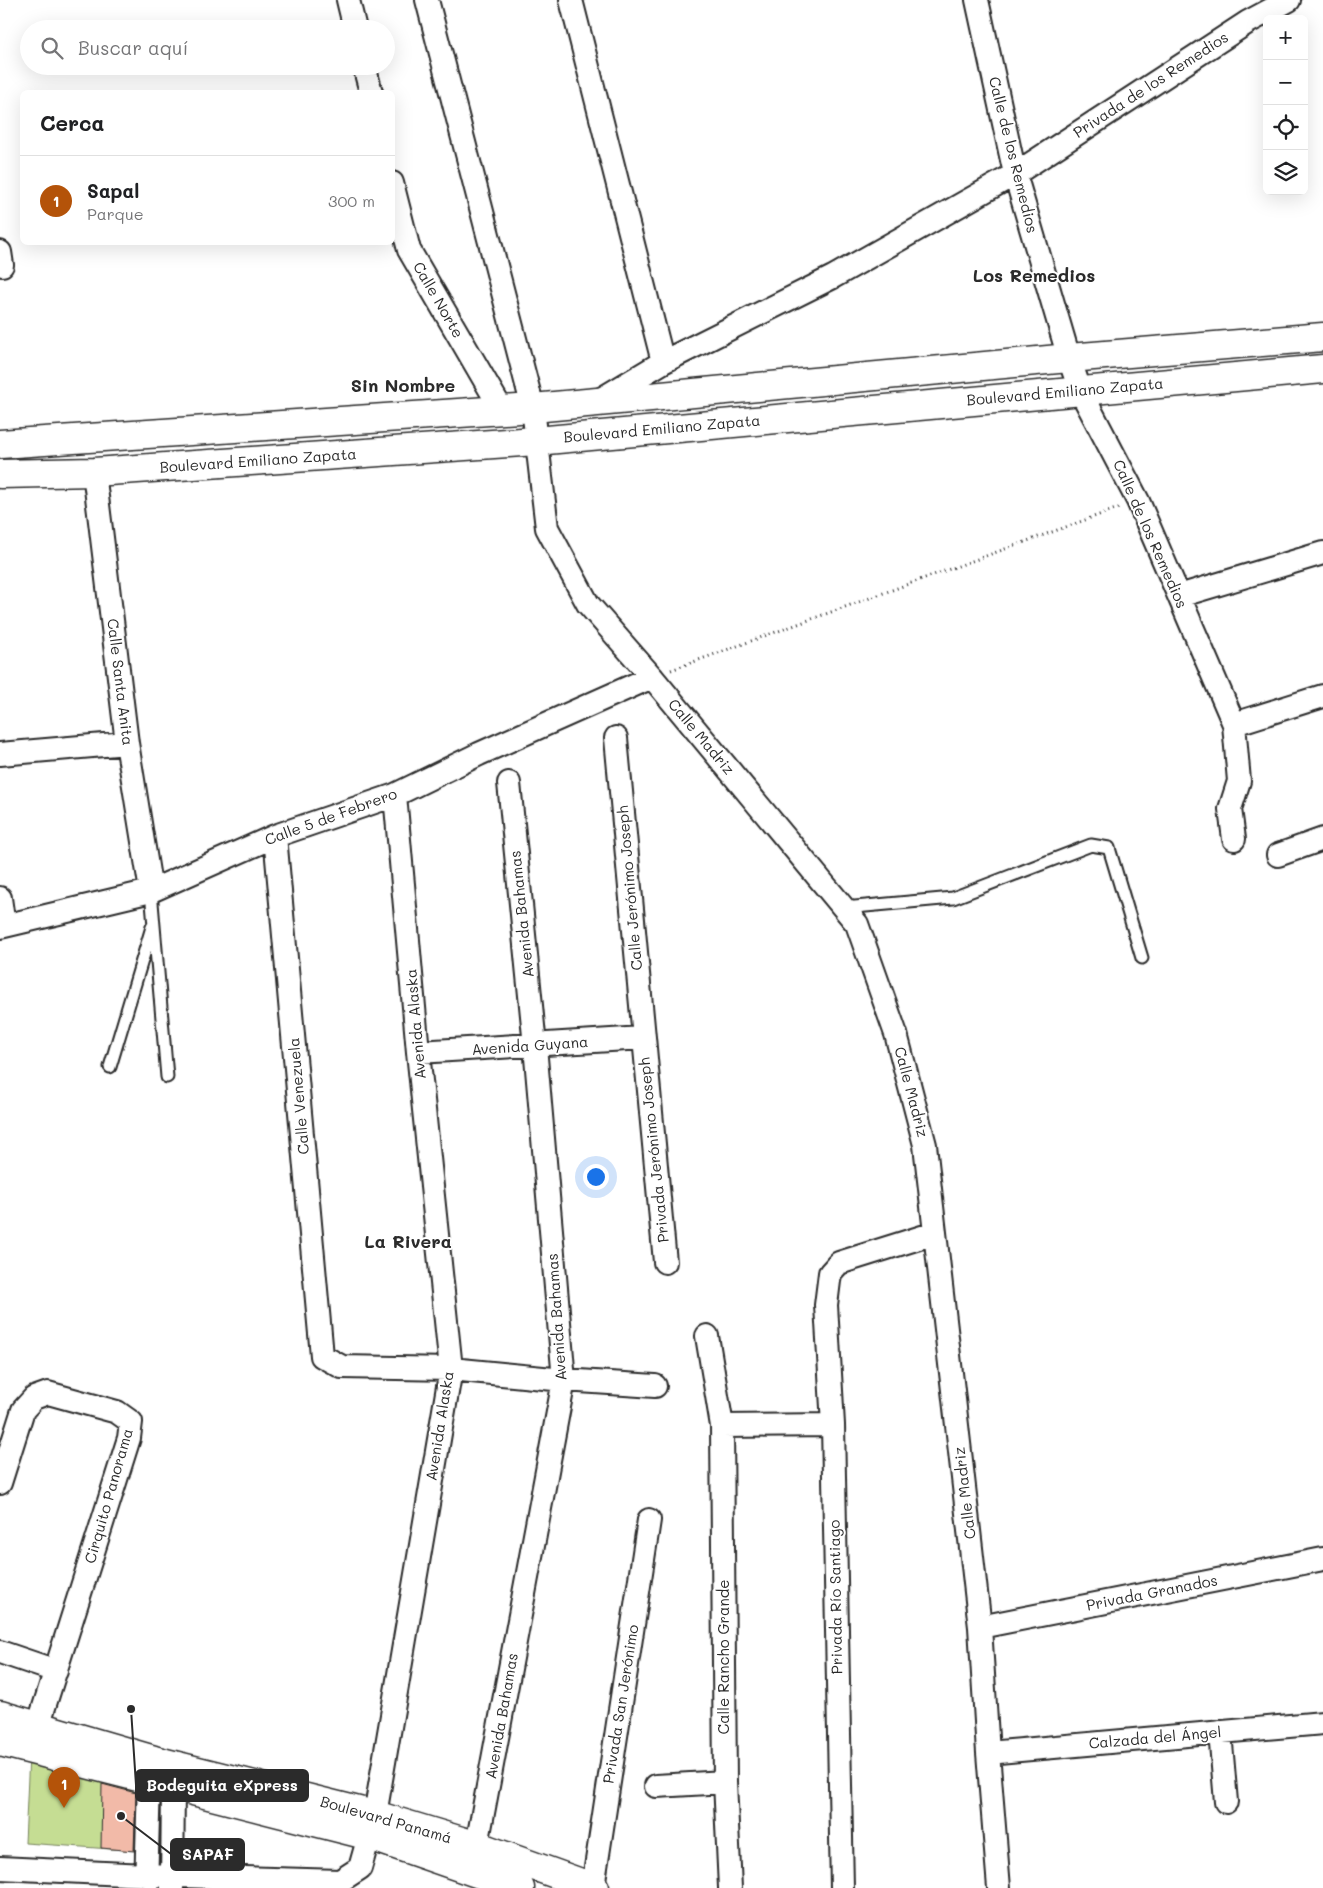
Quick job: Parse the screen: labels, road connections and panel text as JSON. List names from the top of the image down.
{
  "streets": {
    "street": [
      "Privada de los Remedios",
      "Calle de los Remedios",
      "Calle Norte",
      "Boulevard Emiliano Zapata",
      "Calle Santa Anita",
      "Calle Madriz",
      "Calle 5 de Febrero",
      "Calle Jerónimo Joseph",
      "Avenida Bahamas",
      "Avenida Alaska",
      "Avenida Guyana",
      "Calle Venezuela",
      "Privada Jerónimo Joseph",
      "Cirquito Panorama",
      "Privada Granados",
      "Privada Río Santiago",
      "Calle Rancho Grande",
      "Privada San Jerónimo",
      "Calzada del Ángel",
      "Boulevard Panamá"
    ]
  },
  "crossings": [
    ["Privada de los Remedios", "Calle de los Remedios"],
    ["Calle de los Remedios", "Boulevard Emiliano Zapata"],
    ["Boulevard Emiliano Zapata", "Calle Santa Anita"],
    ["Boulevard Emiliano Zapata", "Calle Madriz"],
    ["Calle Santa Anita", "Calle 5 de Febrero"],
    ["Calle Madriz", "Calle 5 de Febrero"],
    ["Calle Madriz", "Privada Granados"],
    ["Calle Madriz", "Privada Río Santiago"],
    ["Calle Madriz", "Calzada del Ángel"],
    ["Calle 5 de Febrero", "Avenida Alaska"],
    ["Calle 5 de Febrero", "Calle Venezuela"],
    ["Calle Jerónimo Joseph", "Avenida Guyana"],
    ["Calle Jerónimo Joseph", "Privada Jerónimo Joseph"],
    ["Avenida Bahamas", "Avenida Guyana"],
    ["Avenida Bahamas", "Boulevard Panamá"],
    ["Avenida Alaska", "Avenida Guyana"],
    ["Avenida Alaska", "Calle Venezuela"],
    ["Avenida Alaska", "Boulevard Panamá"],
    ["Avenida Guyana", "Privada Jerónimo Joseph"],
    ["Cirquito Panorama", "Boulevard Panamá"],
    ["Privada San Jerónimo", "Boulevard Panamá"]
  ],
  "districts": ["Los Remedios", "Sin Nombre", "La Rivera"],
  "places": ["Bodeguita eXpress", "SAPAF"],
  "page": {
    "map_buttons": ["+", "−"],
    "search": "Buscar aquí",
    "heading": "Cerca",
    "list": [
      {
        "mark": "1",
        "name": "Sapal",
        "note": "Parque",
        "value": "300 m"
      }
    ],
    "pins": "1"
  }
}
